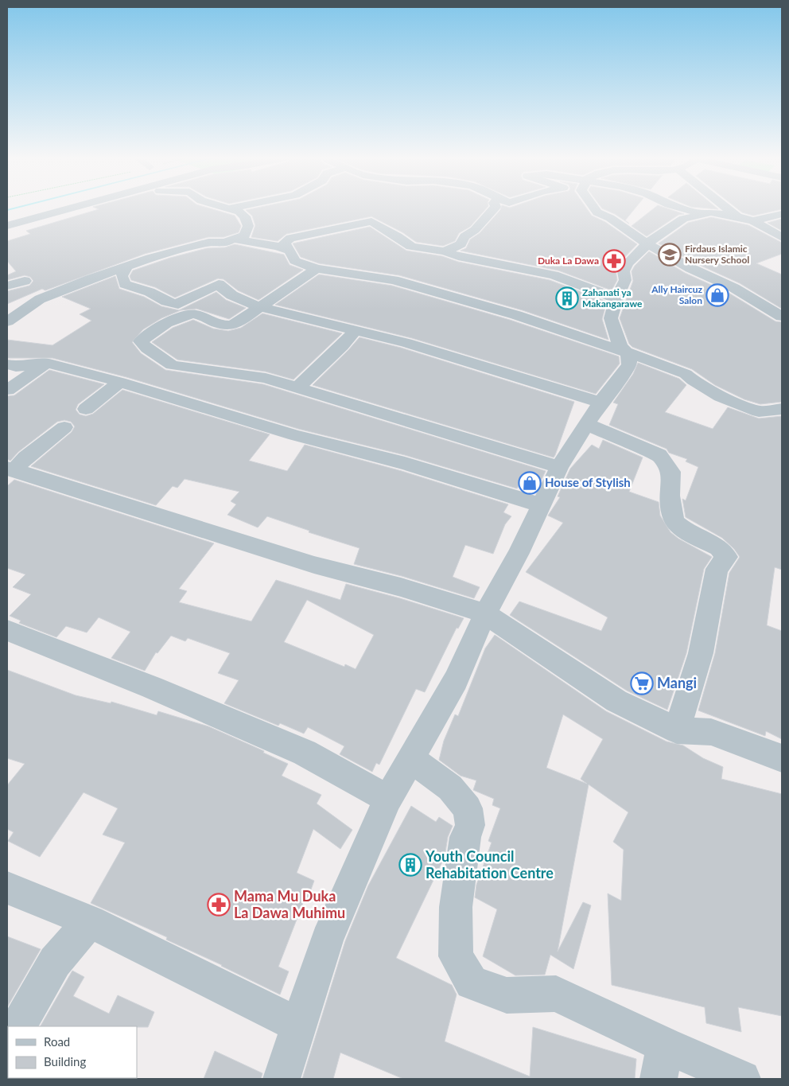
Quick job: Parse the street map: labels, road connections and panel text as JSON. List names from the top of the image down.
{
  "places": {
    "school or university": ["Firdaus Islamic Nursery School"],
    "pharmacy": ["Duka La Dawa", "Mama Mu Duka La Dawa Muhimu"],
    "shop": ["Ally Haircuz Salon", "House of Stylish"],
    "building": ["Zahanati ya Makangarawe", "Youth Council Rehabitation Centre"],
    "supermarket": ["Mangi"]
  },
  "legend": ["Road", "Building"]
}
